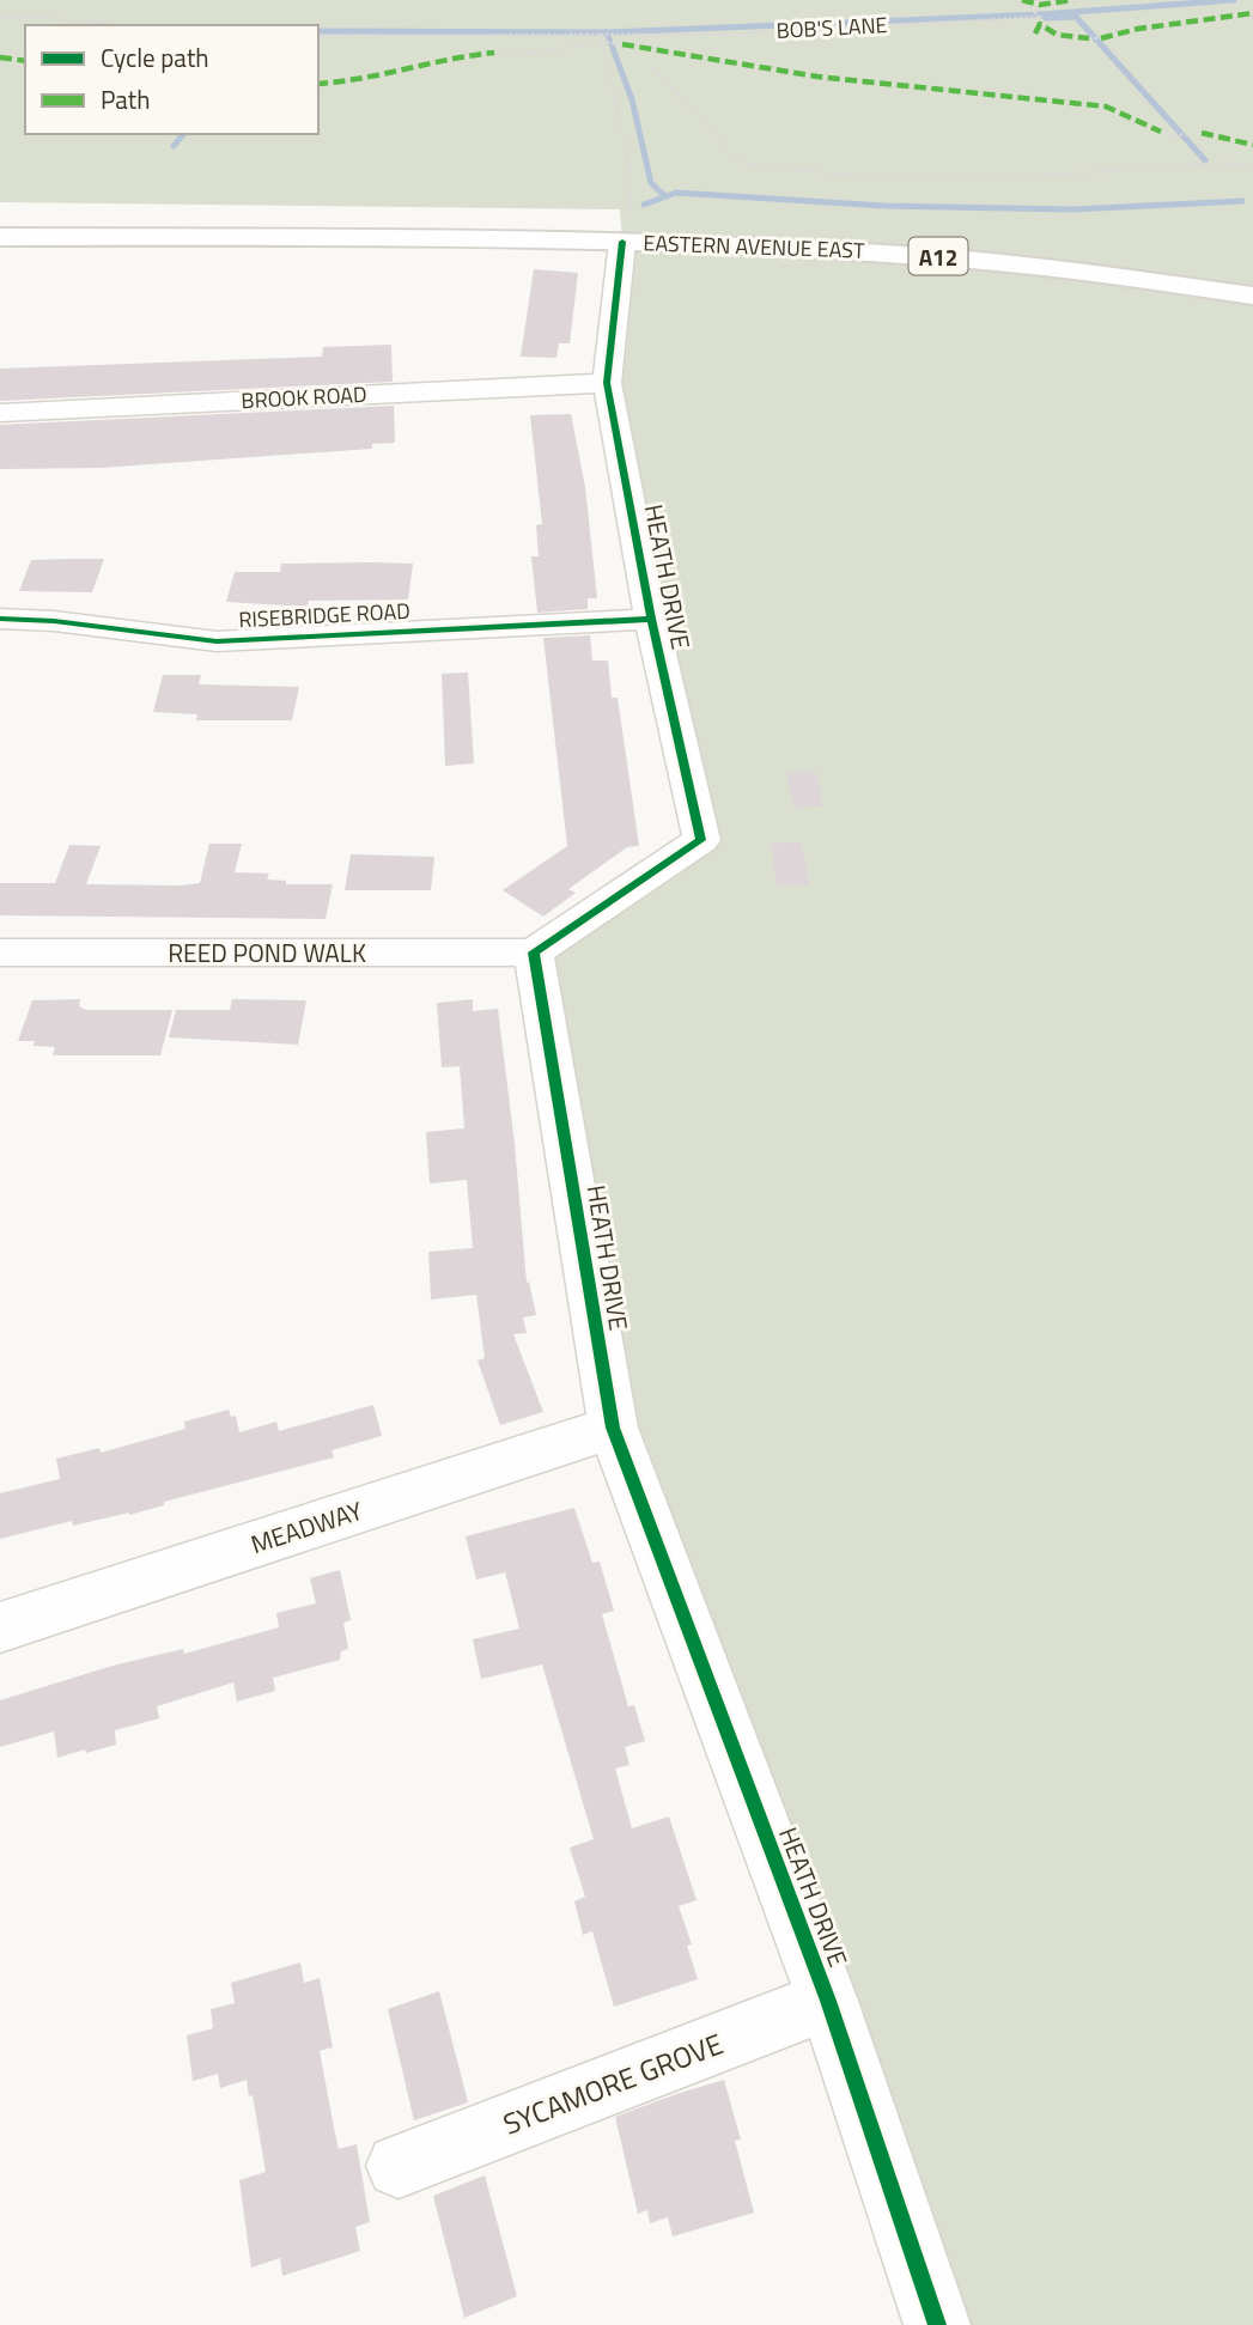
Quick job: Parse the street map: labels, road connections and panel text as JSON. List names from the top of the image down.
{
  "streets": {
    "highway": ["EASTERN AVENUE EAST", "A12"],
    "street": [
      "BROOK ROAD",
      "HEATH DRIVE",
      "RISEBRIDGE ROAD",
      "REED POND WALK",
      "MEADWAY",
      "SYCAMORE GROVE"
    ],
    "path": ["BOB'S LANE"]
  },
  "crossings": [
    ["EASTERN AVENUE EAST", "HEATH DRIVE"],
    ["BROOK ROAD", "HEATH DRIVE"],
    ["HEATH DRIVE", "RISEBRIDGE ROAD"],
    ["HEATH DRIVE", "REED POND WALK"],
    ["HEATH DRIVE", "MEADWAY"],
    ["HEATH DRIVE", "SYCAMORE GROVE"]
  ],
  "legend": ["Cycle path", "Path"]
}
